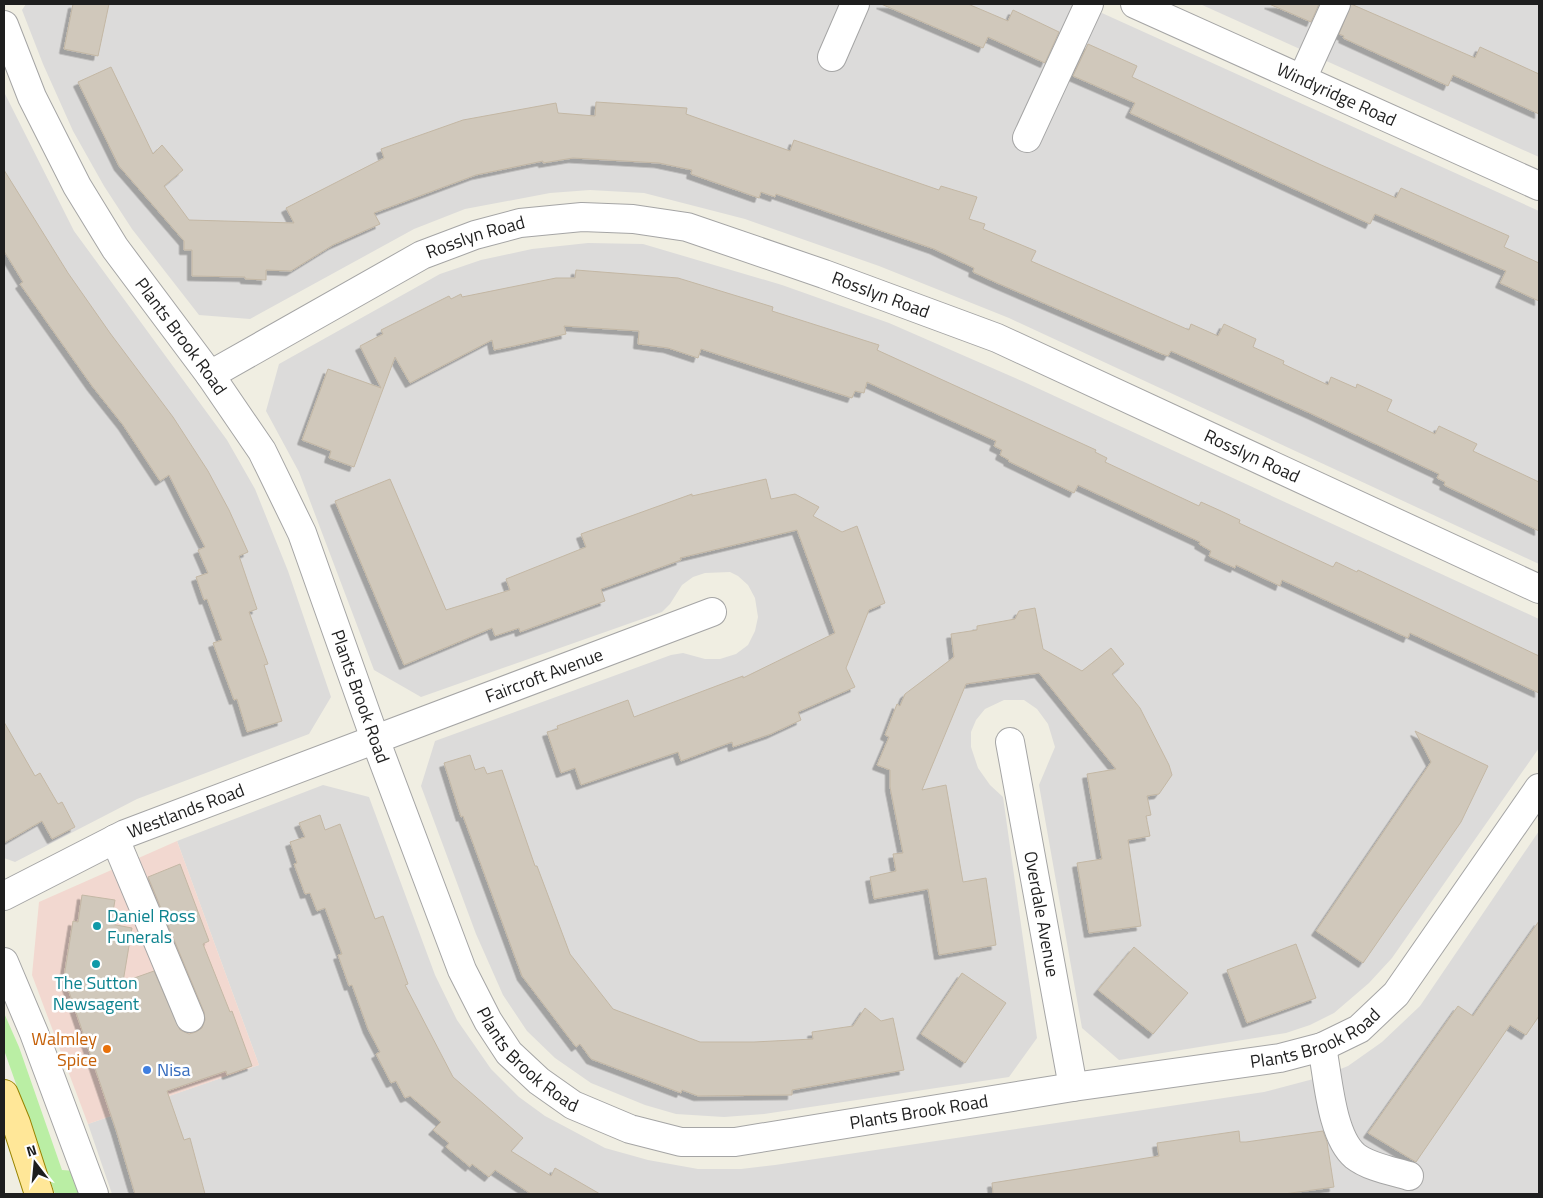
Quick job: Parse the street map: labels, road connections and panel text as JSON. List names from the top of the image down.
{
  "streets": {
    "street": [
      "Windyridge Road",
      "Rosslyn Road",
      "Plants Brook Road",
      "Faircroft Avenue",
      "Westlands Road",
      "Overdale Avenue"
    ]
  },
  "crossings": [
    ["Rosslyn Road", "Plants Brook Road"],
    ["Plants Brook Road", "Faircroft Avenue"],
    ["Plants Brook Road", "Westlands Road"],
    ["Plants Brook Road", "Overdale Avenue"],
    ["Faircroft Avenue", "Westlands Road"]
  ],
  "places": [
    "Daniel Ross Funerals",
    "The Sutton Newsagent",
    "Walmley Spice",
    "Nisa"
  ],
  "north": "top"
}
